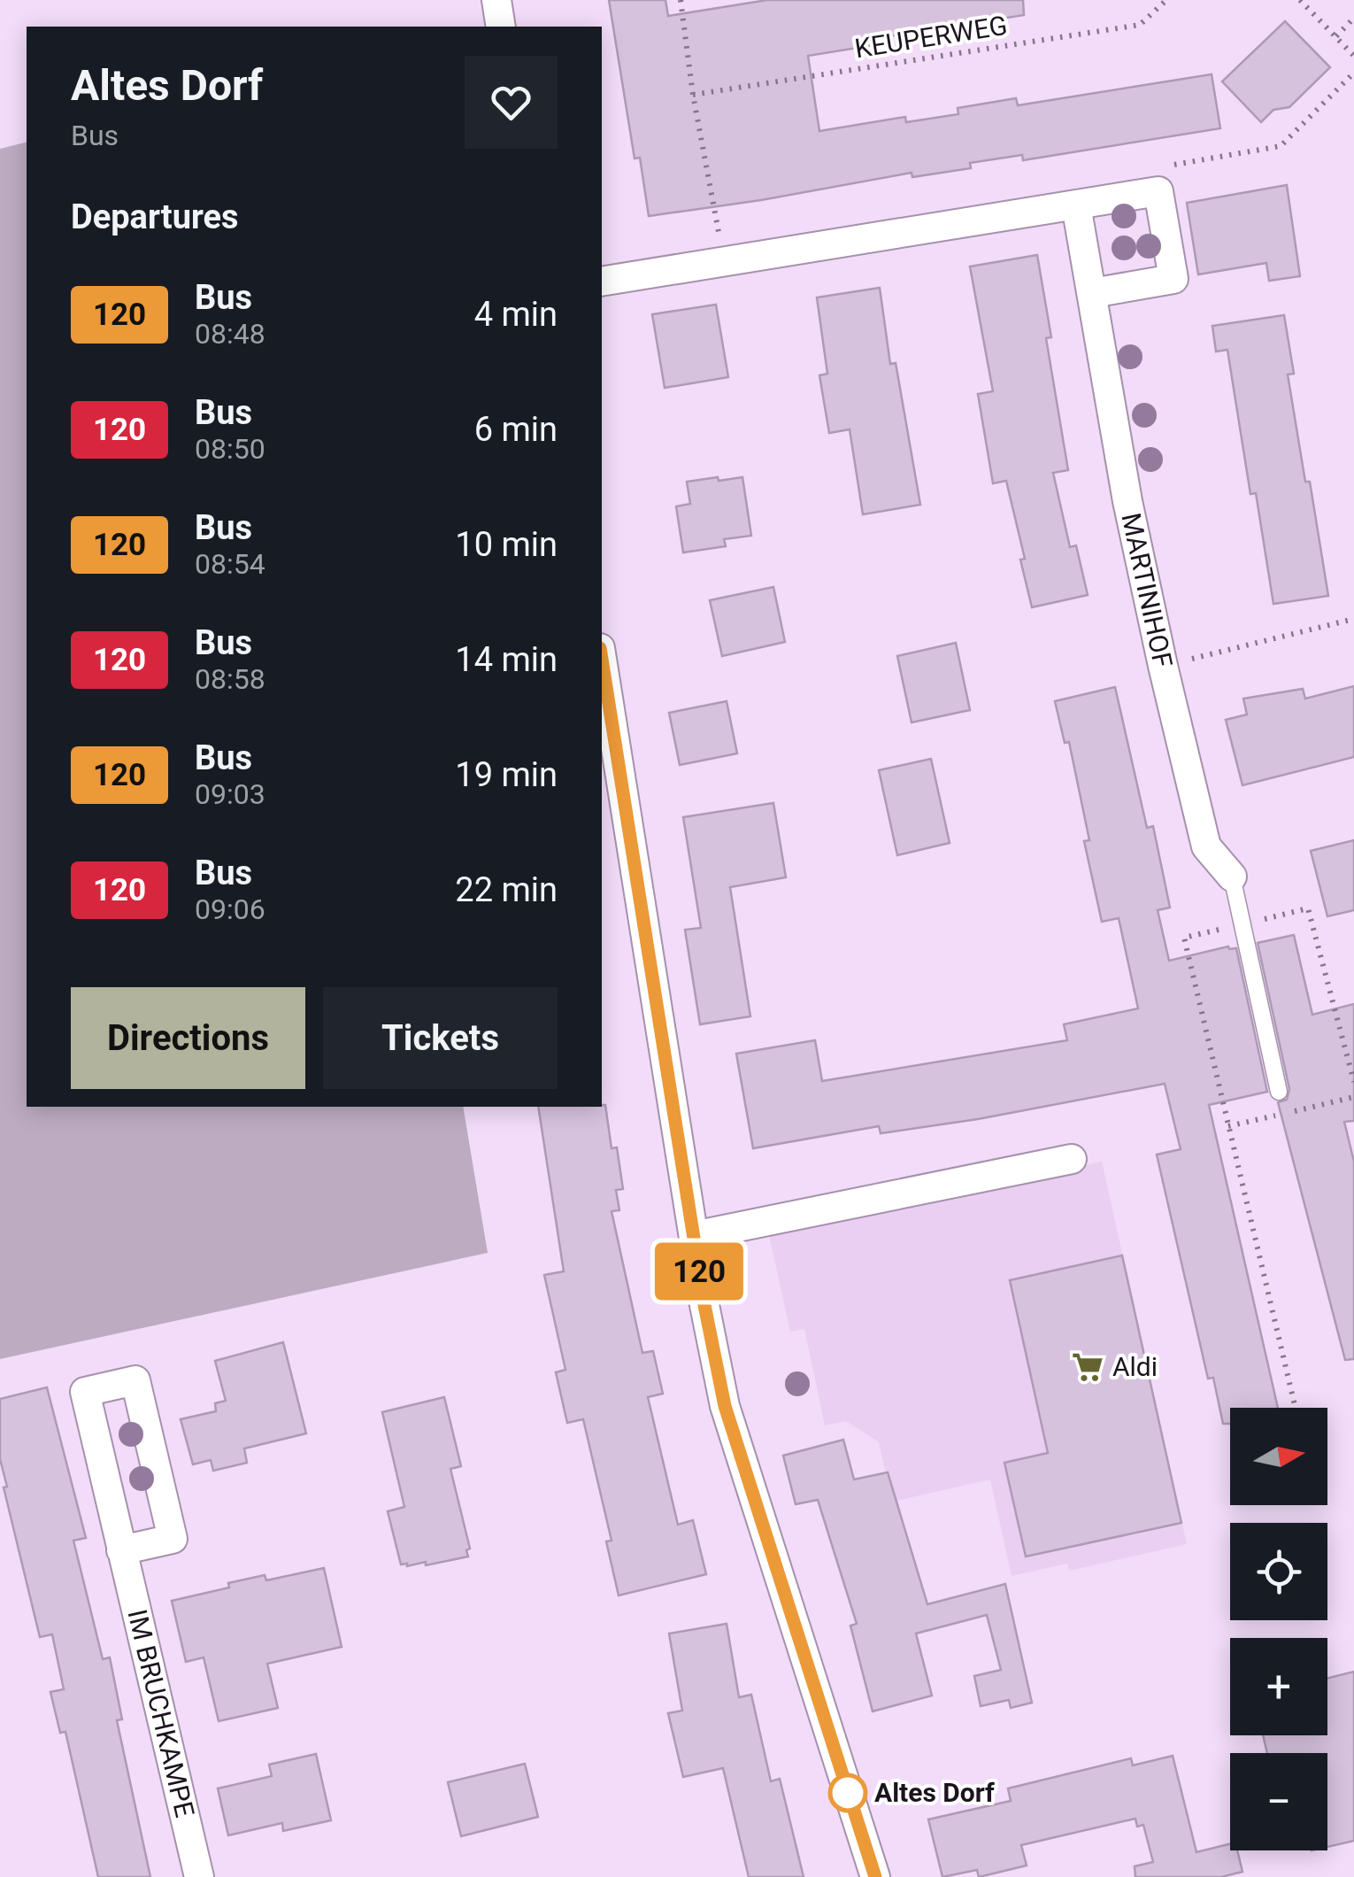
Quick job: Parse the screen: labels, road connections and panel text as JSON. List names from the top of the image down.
{
  "streets": {
    "street": ["MARTINIHOF", "IM BRUCHKAMPE"],
    "path": ["KEUPERWEG"]
  },
  "places": {
    "supermarket": ["Aldi"],
    "other": ["Altes Dorf"]
  },
  "lines": ["bus line 120"],
  "north": "right",
  "page": {
    "on_map": "120",
    "heading": [
      ["Altes Dorf", "Bus"],
      "Departures"
    ],
    "list": [
      {
        "mark": "120",
        "name": "Bus",
        "note": "08:48",
        "value": "4 min"
      },
      {
        "mark": "120",
        "name": "Bus",
        "note": "08:50",
        "value": "6 min"
      },
      {
        "mark": "120",
        "name": "Bus",
        "note": "08:54",
        "value": "10 min"
      },
      {
        "mark": "120",
        "name": "Bus",
        "note": "08:58",
        "value": "14 min"
      },
      {
        "mark": "120",
        "name": "Bus",
        "note": "09:03",
        "value": "19 min"
      },
      {
        "mark": "120",
        "name": "Bus",
        "note": "09:06",
        "value": "22 min"
      }
    ],
    "buttons": ["Directions", "Tickets"],
    "map_buttons": ["+", "−"]
  }
}
